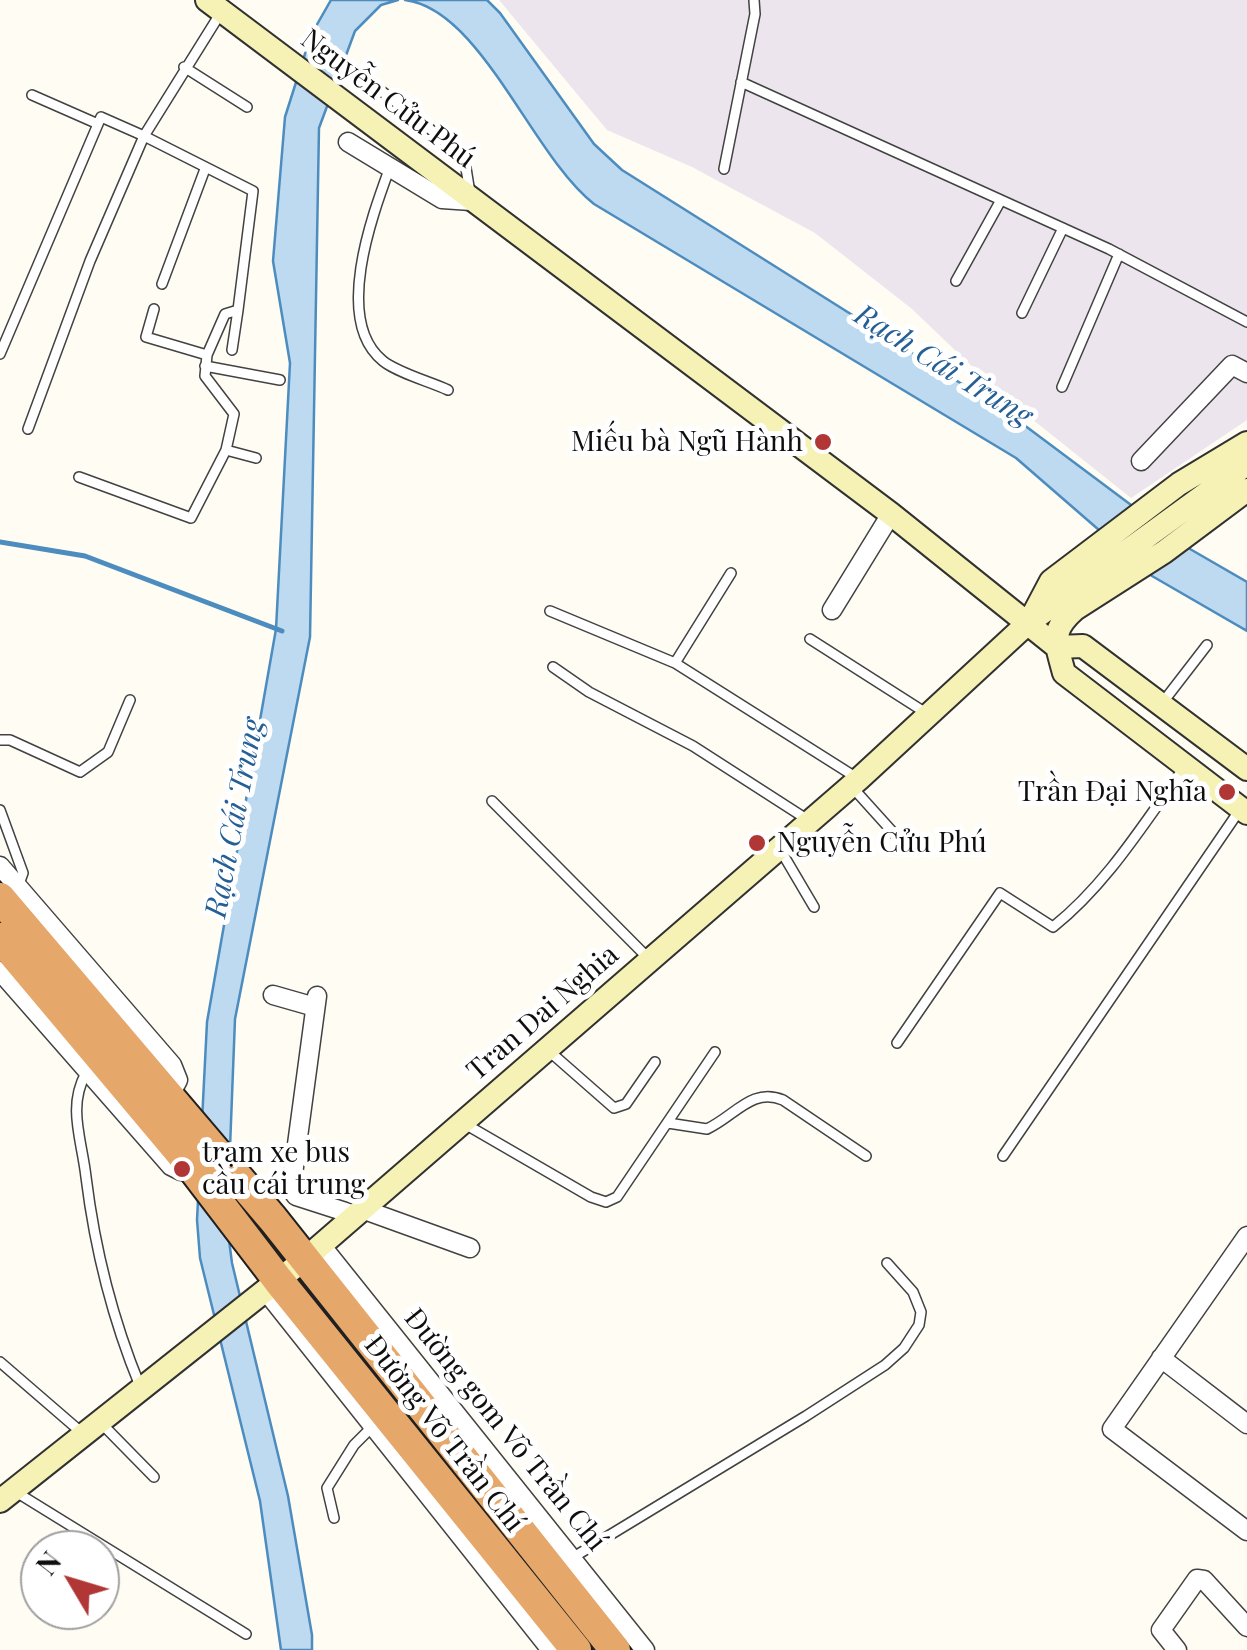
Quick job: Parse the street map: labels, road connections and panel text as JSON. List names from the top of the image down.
{
  "streets": {
    "highway": ["Đường Võ Trần Chí"],
    "main road": ["Nguyễn Cửu Phú", "Tran Dai Nghia"],
    "street": ["Đường gom Võ Trần Chí"]
  },
  "crossings": [
    ["Nguyễn Cửu Phú", "Tran Dai Nghia"],
    ["Tran Dai Nghia", "Đường gom Võ Trần Chí"],
    ["Tran Dai Nghia", "Đường Võ Trần Chí"],
    ["Đường gom Võ Trần Chí", "Đường Võ Trần Chí"]
  ],
  "water": ["Rạch Cái Trung"],
  "places": [
    "Miếu bà Ngũ Hành",
    "Trần Đại Nghĩa",
    "Nguyễn Cửu Phú",
    "trạm xe bus cầu cái trung"
  ],
  "north": "top left"
}
